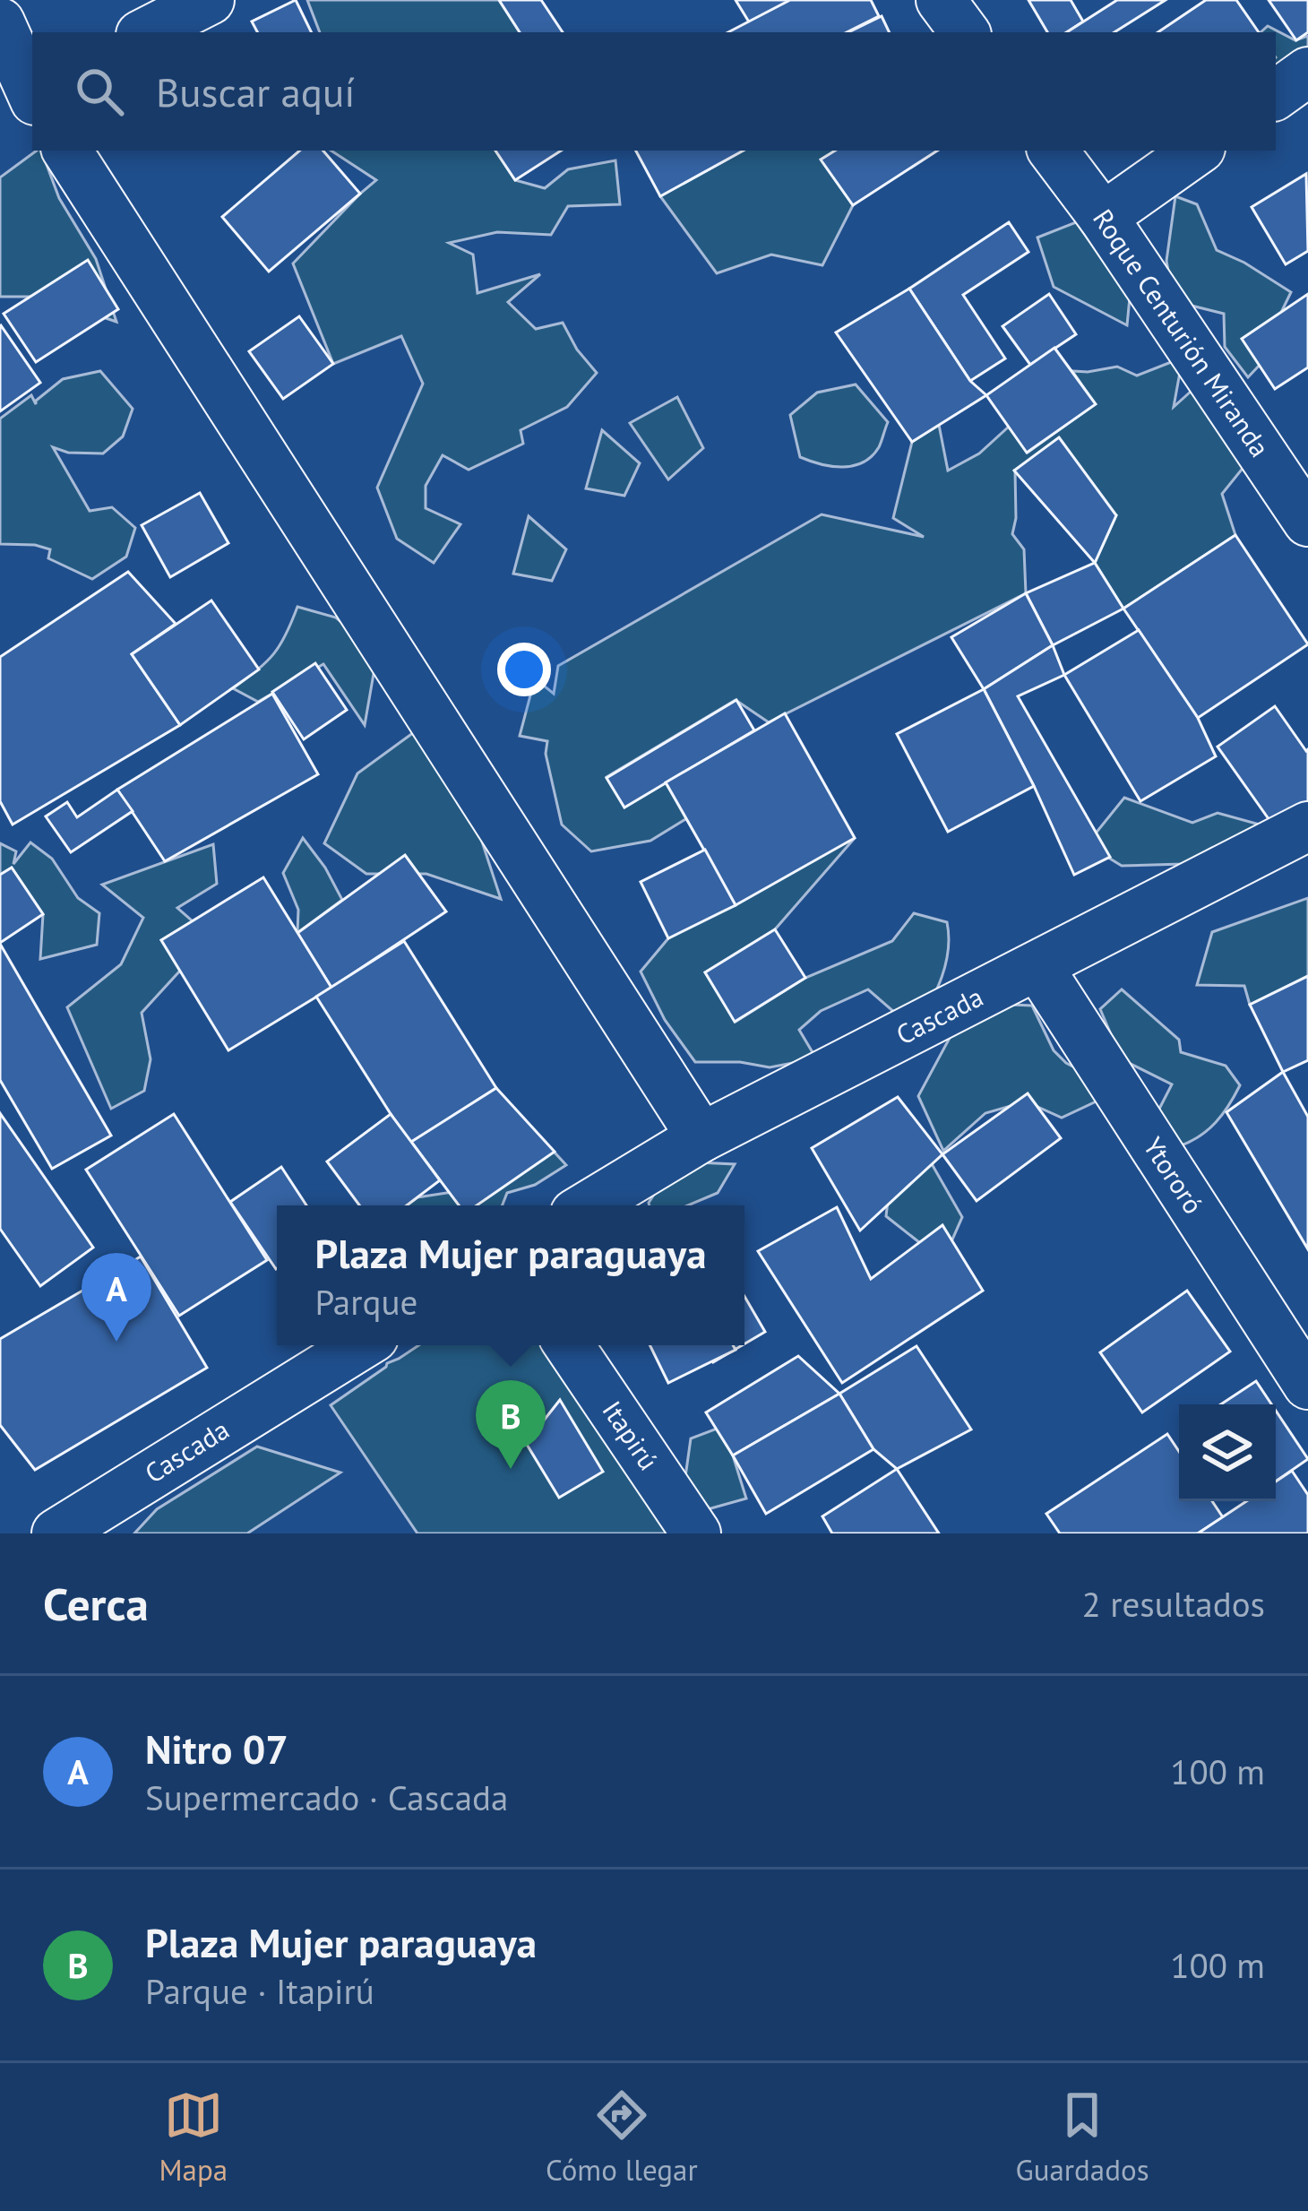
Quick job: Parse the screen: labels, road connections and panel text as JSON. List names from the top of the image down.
{
  "streets": {
    "street": [
      "Roque Centurión Miranda",
      "Cascada",
      "Ytororó",
      "Itapirú"
    ]
  },
  "crossings": [
    ["Cascada", "Ytororó"]
  ],
  "page": {
    "search": "Buscar aquí",
    "popup": ["Plaza Mujer paraguaya", "Parque"],
    "pins": ["A", "B"],
    "heading": ["Cerca", "2 resultados"],
    "list": [
      {
        "mark": "A",
        "name": "Nitro 07",
        "note": "Supermercado · Cascada",
        "value": "100 m"
      },
      {
        "mark": "B",
        "name": "Plaza Mujer paraguaya",
        "note": "Parque · Itapirú",
        "value": "100 m"
      }
    ],
    "nav": ["Mapa", "Cómo llegar", "Guardados"]
  }
}
